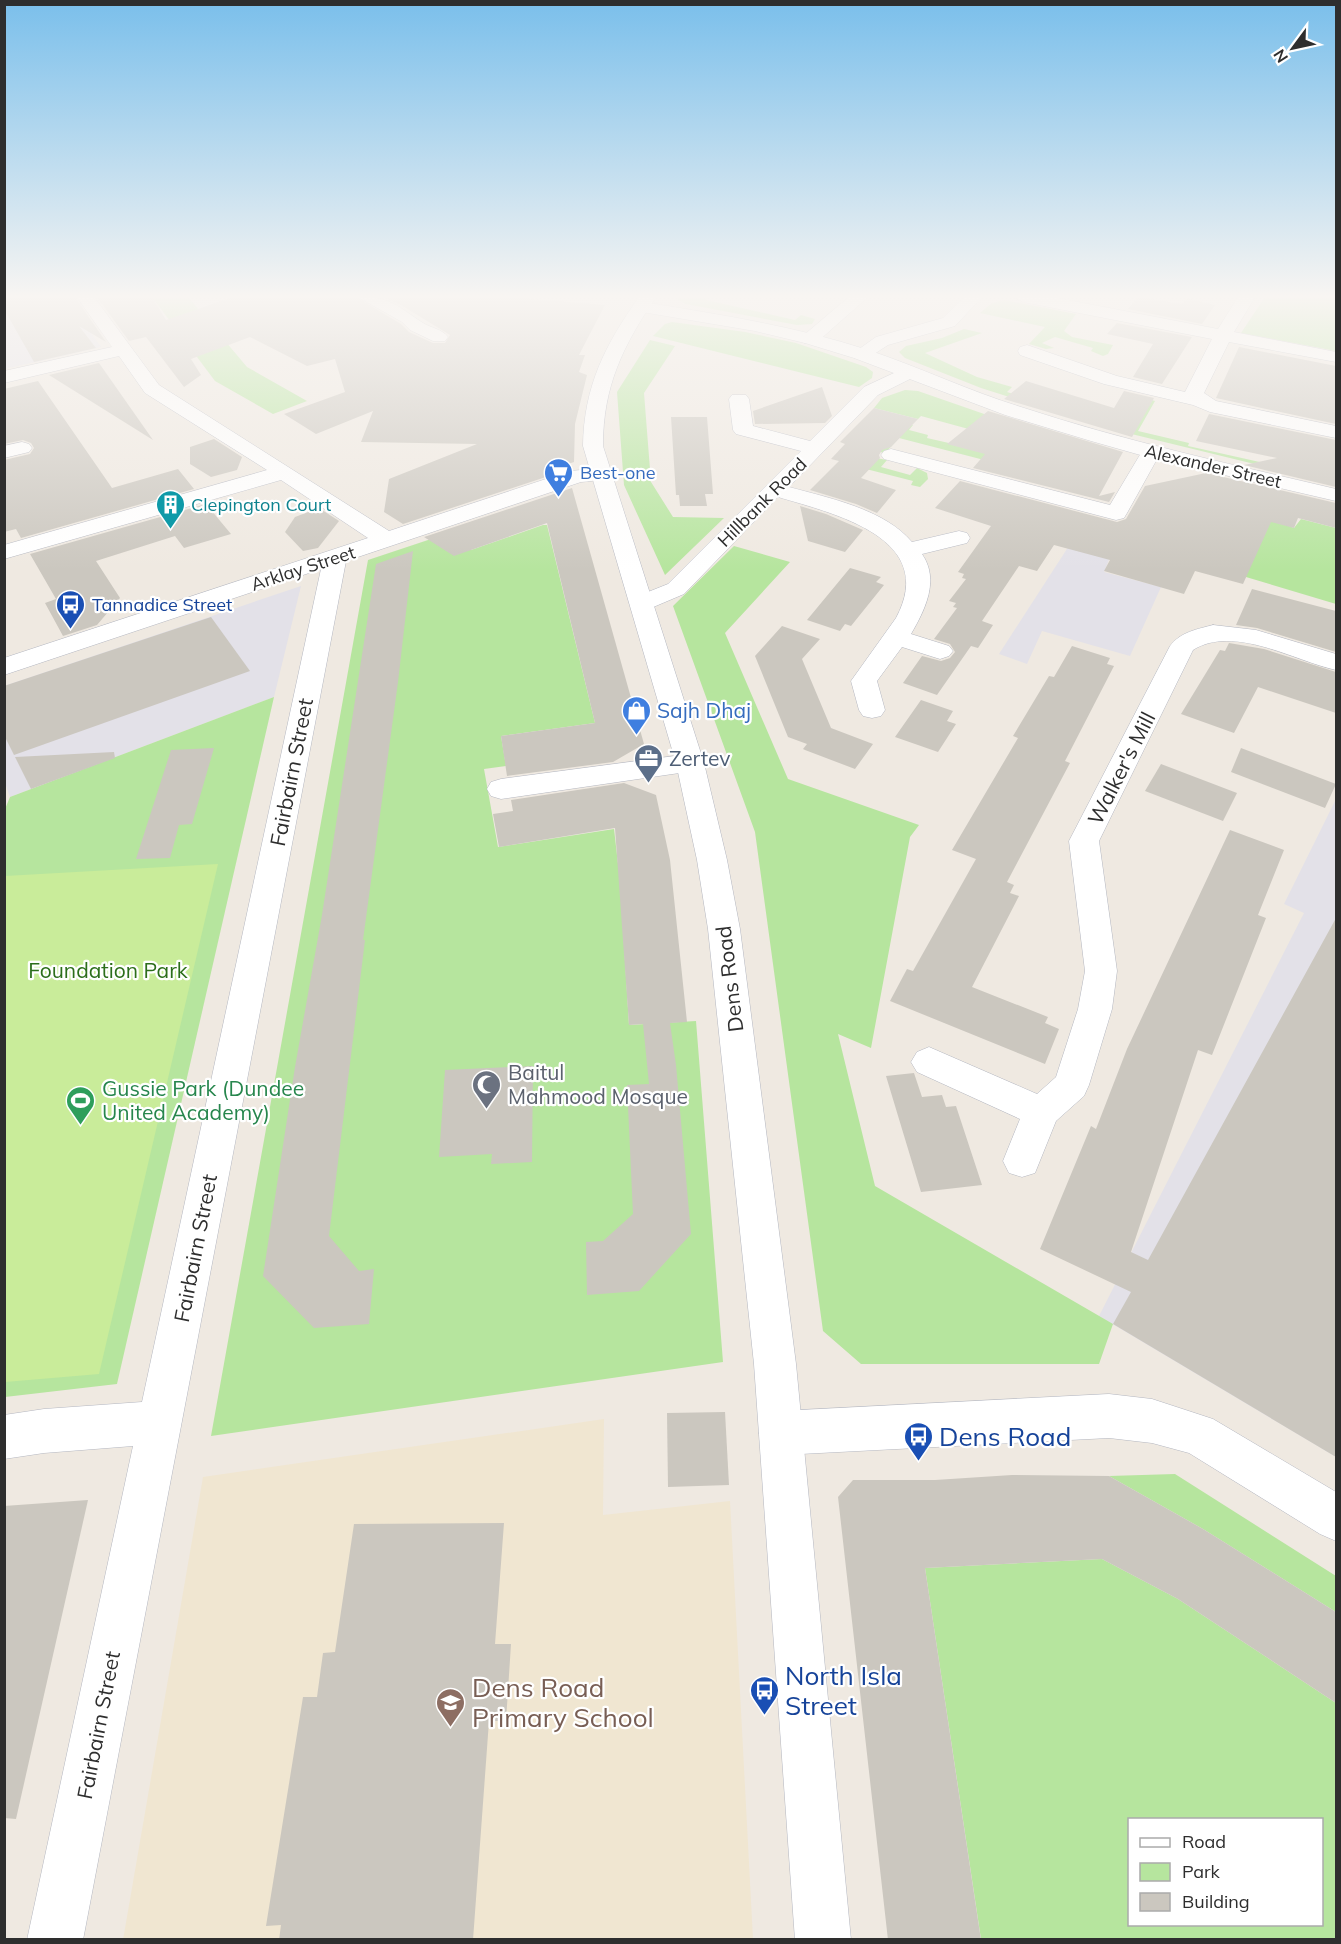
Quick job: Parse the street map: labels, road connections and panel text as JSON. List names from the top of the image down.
{
  "streets": {
    "street": [
      "Alexander Street",
      "Hillbank Road",
      "Arklay Street",
      "Walker's Mill",
      "Fairbairn Street",
      "Dens Road"
    ]
  },
  "crossings": [
    ["Hillbank Road", "Dens Road"],
    ["Arklay Street", "Fairbairn Street"],
    ["Arklay Street", "Dens Road"]
  ],
  "parks": ["Foundation Park"],
  "places": {
    "supermarket": ["Best-one"],
    "building": ["Clepington Court"],
    "bus stop": ["Tannadice Street", "Dens Road", "North Isla Street"],
    "shop": ["Sajh Dhaj"],
    "office": ["Zertev"],
    "mosque": ["Baitul Mahmood Mosque"],
    "sports": ["Gussie Park (Dundee United Academy)"],
    "school or university": ["Dens Road Primary School"]
  },
  "legend": ["Road", "Park", "Building"],
  "north": "bottom left"
}
